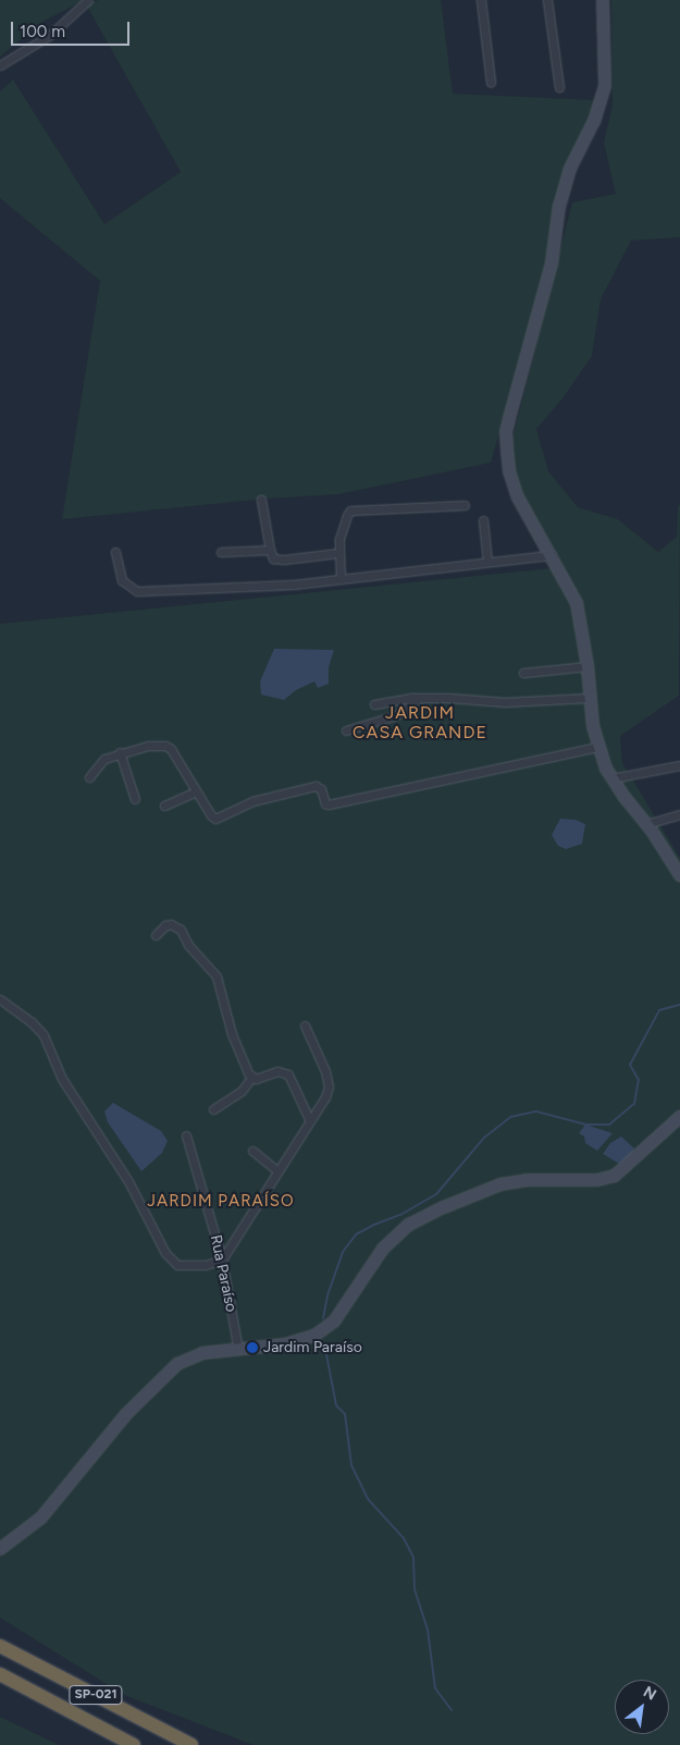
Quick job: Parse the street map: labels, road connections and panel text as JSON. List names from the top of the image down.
{
  "streets": {
    "highway": ["SP-021"],
    "street": ["Rua Paraíso"]
  },
  "districts": ["JARDIM CASA GRANDE", "JARDIM PARAÍSO"],
  "places": ["Jardim Paraíso"],
  "scale_bar": "100 m",
  "north": "top right"
}
